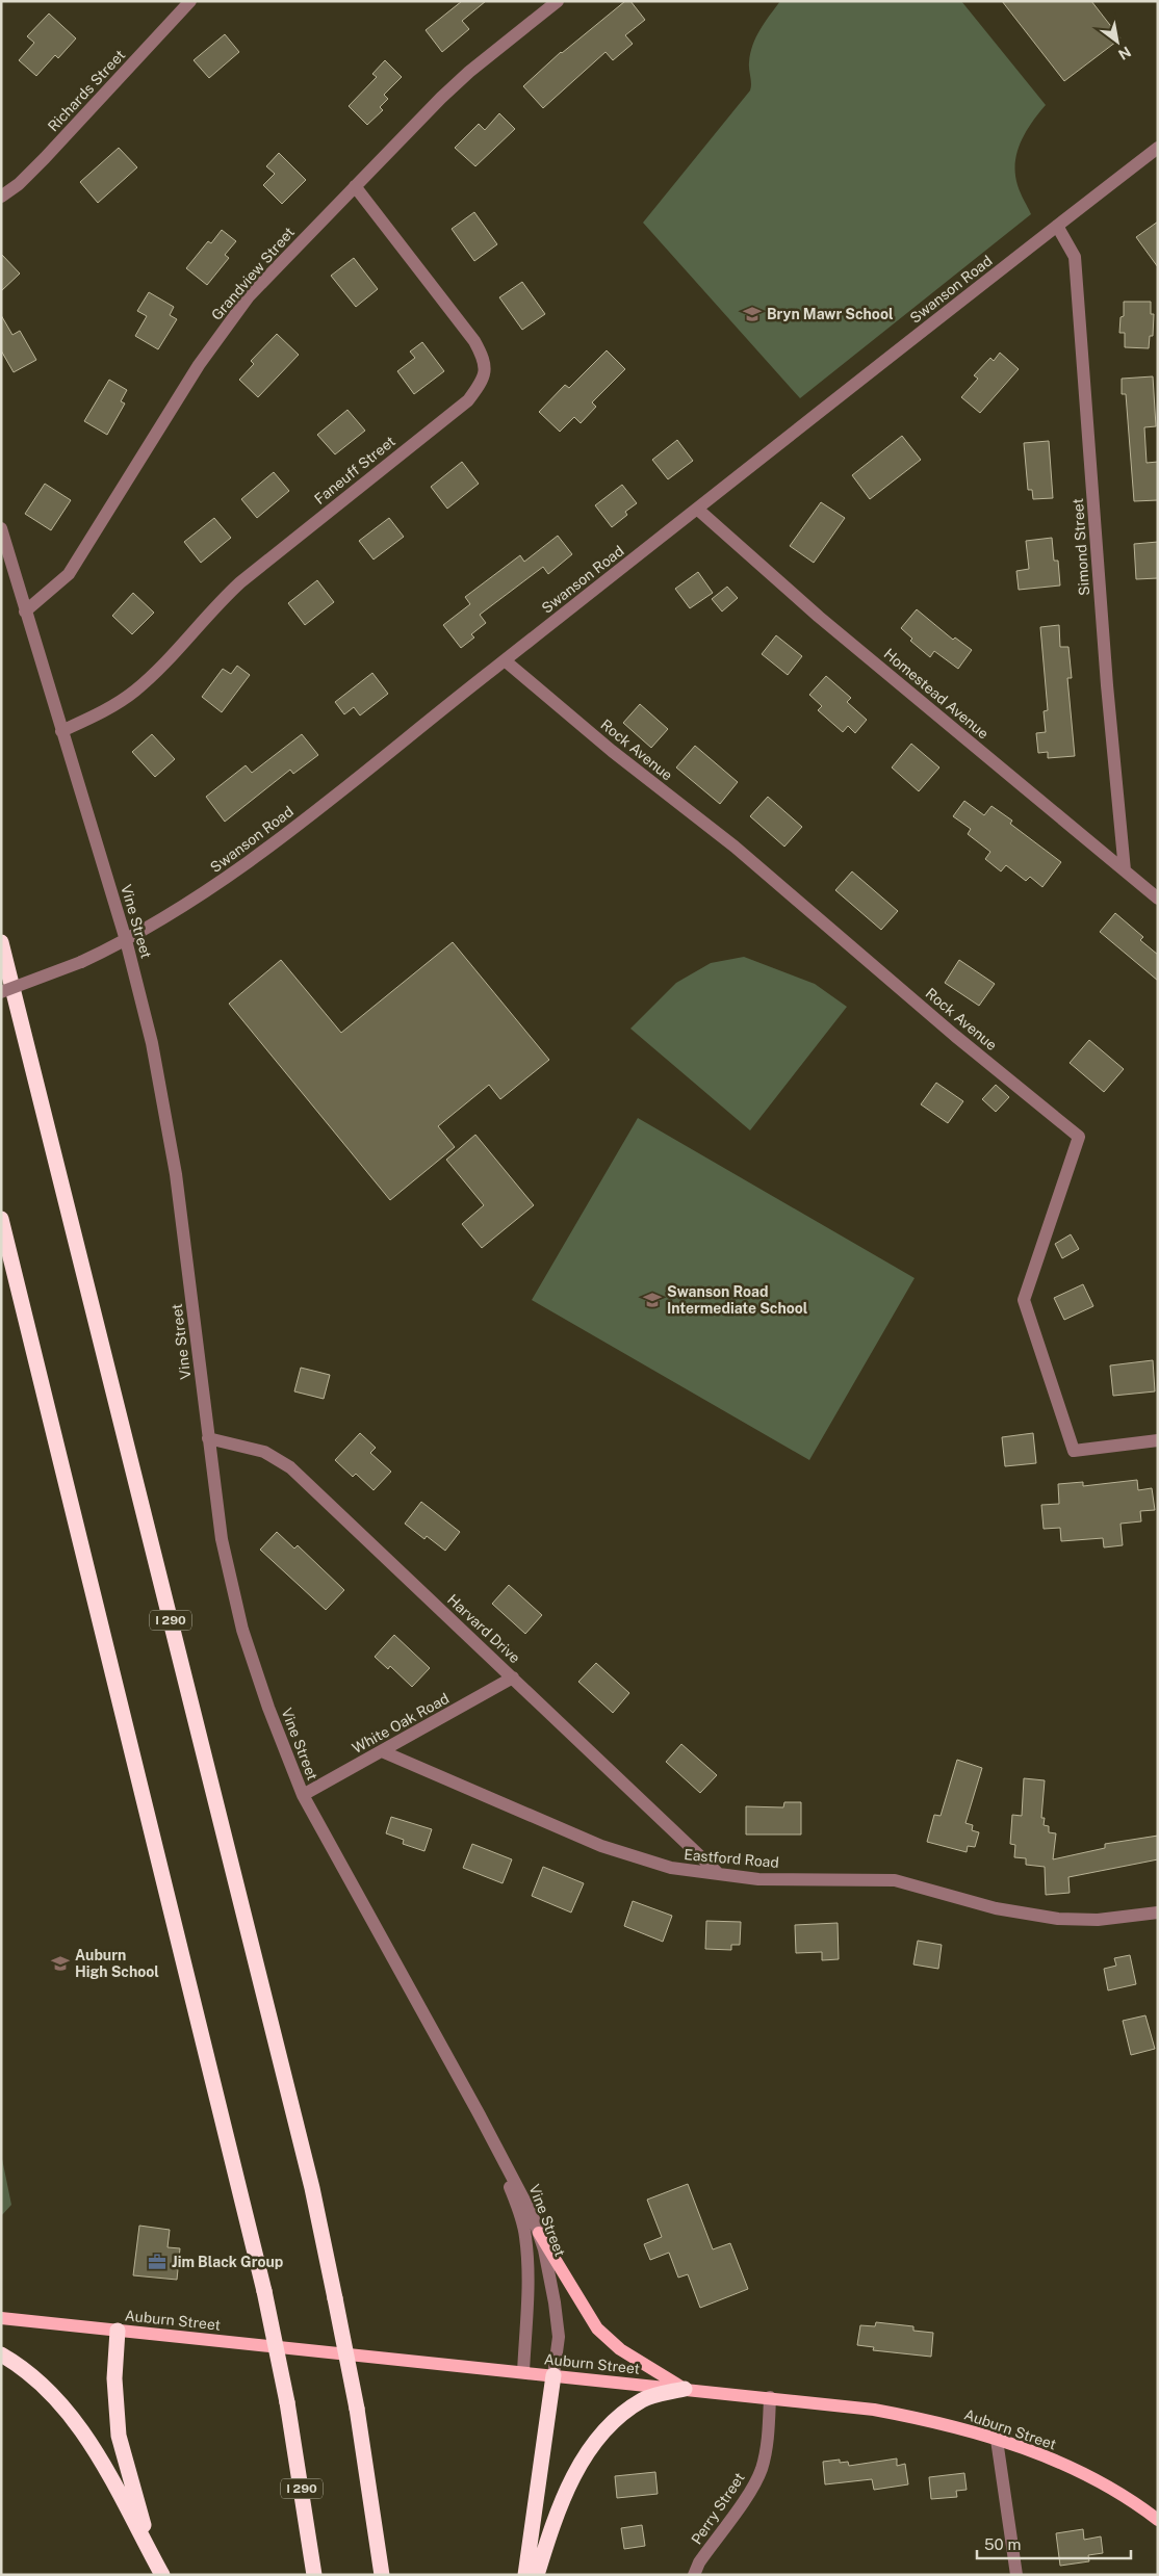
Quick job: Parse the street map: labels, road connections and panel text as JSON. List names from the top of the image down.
{
  "streets": {
    "highway": ["I 290"],
    "main road": ["Auburn Street"],
    "street": [
      "Richards Street",
      "Grandview Street",
      "Swanson Road",
      "Faneuff Street",
      "Simond Street",
      "Homestead Avenue",
      "Rock Avenue",
      "Vine Street",
      "Harvard Drive",
      "White Oak Road",
      "Eastford Road",
      "Perry Street"
    ]
  },
  "crossings": [
    ["Grandview Street", "Faneuff Street"],
    ["Grandview Street", "Vine Street"],
    ["Swanson Road", "Simond Street"],
    ["Swanson Road", "Homestead Avenue"],
    ["Swanson Road", "Rock Avenue"],
    ["Swanson Road", "Vine Street"],
    ["Faneuff Street", "Vine Street"],
    ["Simond Street", "Homestead Avenue"],
    ["Vine Street", "Harvard Drive"],
    ["Vine Street", "White Oak Road"],
    ["Vine Street", "Auburn Street"],
    ["Harvard Drive", "White Oak Road"],
    ["Harvard Drive", "Eastford Road"],
    ["White Oak Road", "Eastford Road"],
    ["Auburn Street", "Perry Street"]
  ],
  "places": {
    "school or university": ["Bryn Mawr School", "Swanson Road Intermediate School", "Auburn High School"],
    "office": ["Jim Black Group"]
  },
  "scale_bar": "50 m",
  "north": "bottom right"
}
